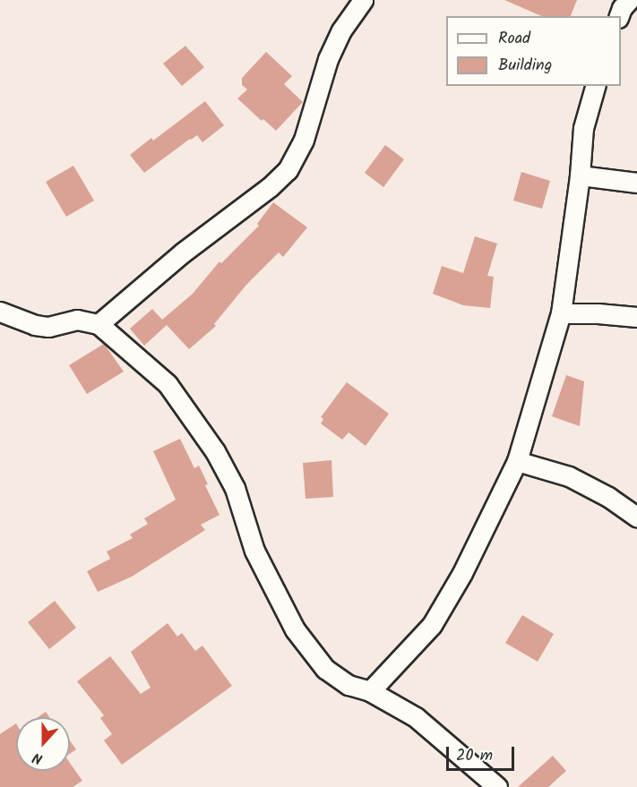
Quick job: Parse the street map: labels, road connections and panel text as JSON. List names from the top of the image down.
{
  "legend": ["Road", "Building"],
  "scale_bar": "20 m",
  "north": "bottom"
}
